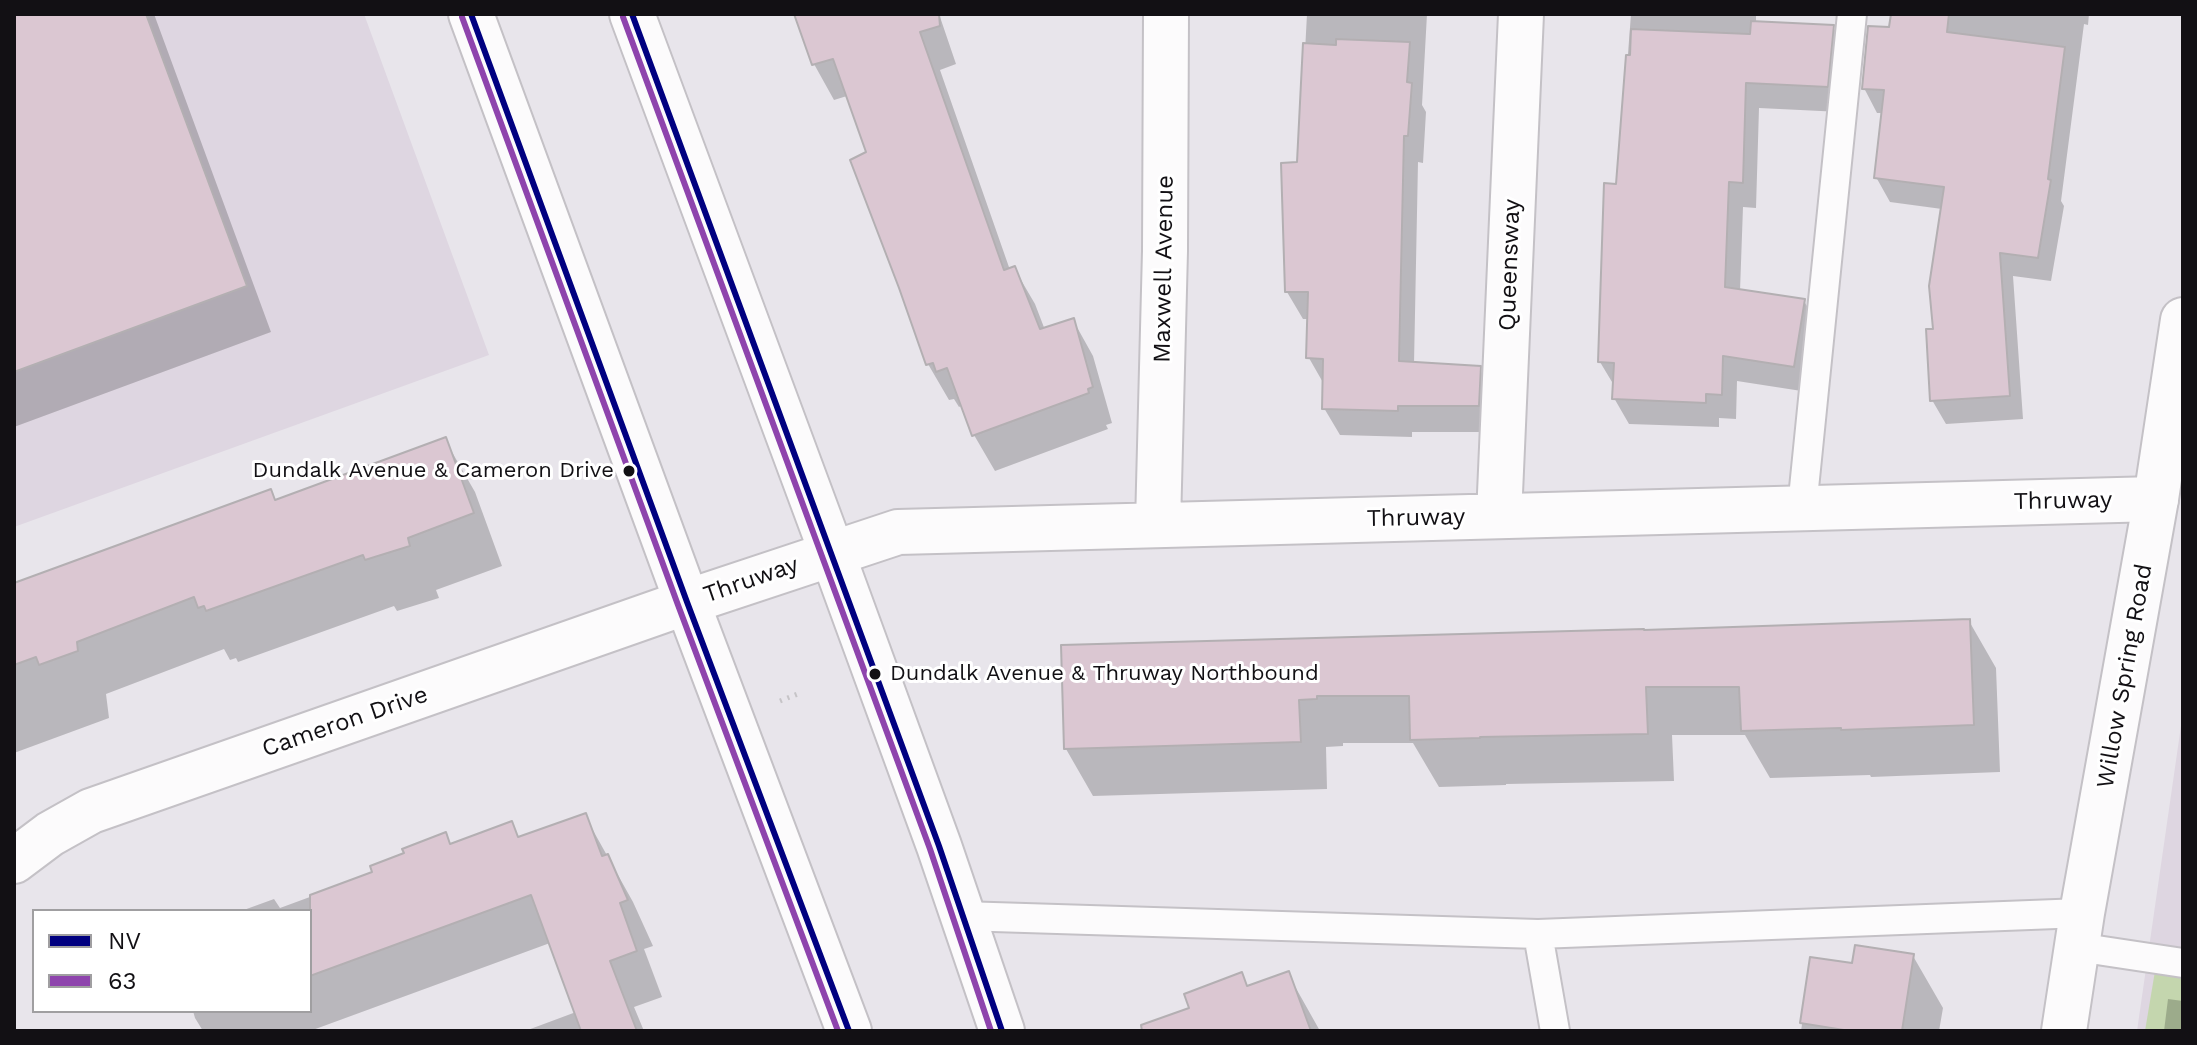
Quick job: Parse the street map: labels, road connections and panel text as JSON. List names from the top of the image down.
{
  "streets": {
    "street": [
      "Queensway",
      "Maxwell Avenue",
      "Thruway",
      "Willow Spring Road",
      "Cameron Drive"
    ]
  },
  "crossings": [
    ["Queensway", "Thruway"],
    ["Maxwell Avenue", "Thruway"],
    ["Thruway", "Willow Spring Road"],
    ["Thruway", "Cameron Drive"]
  ],
  "places": ["Dundalk Avenue & Cameron Drive", "Dundalk Avenue & Thruway Northbound"],
  "lines": ["transit line NV", "transit line 63"],
  "legend": ["NV", "63"]
}
